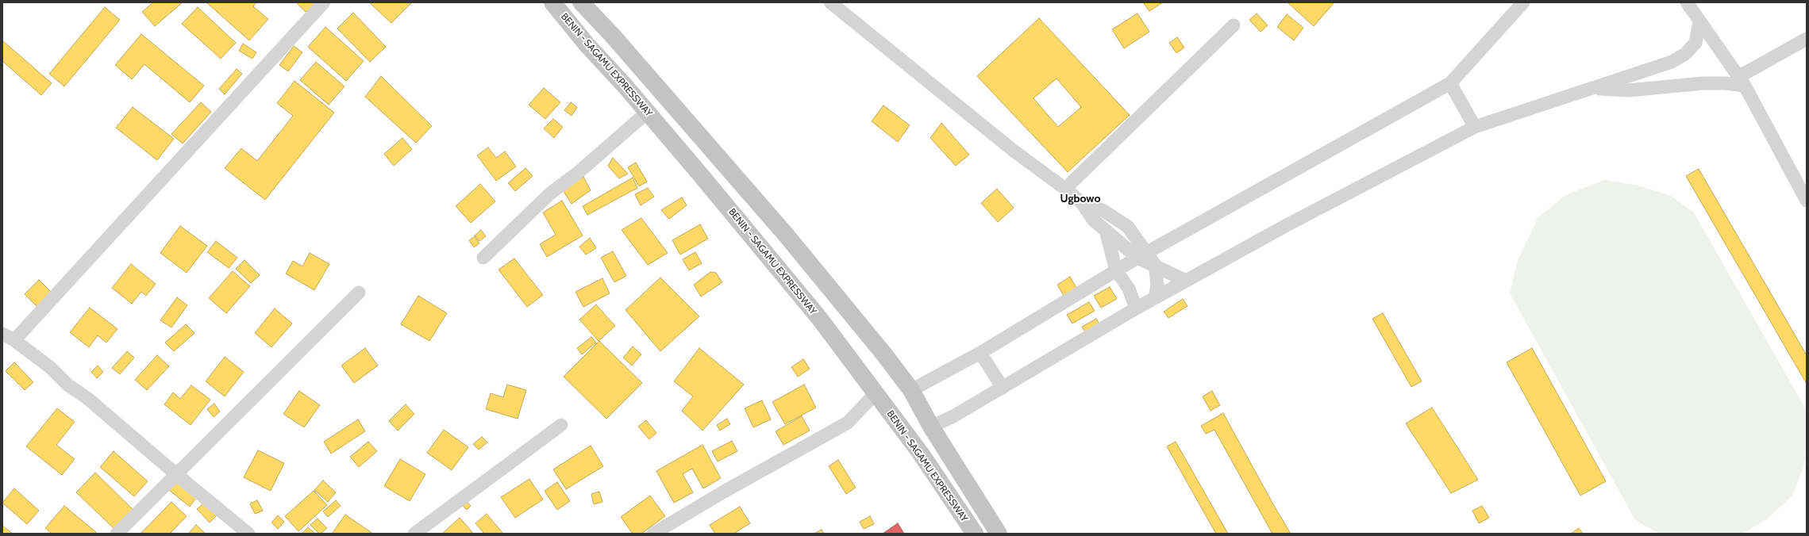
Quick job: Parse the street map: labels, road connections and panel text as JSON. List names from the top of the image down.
{
  "streets": {
    "highway": ["BENIN - SAGAMU EXPRESSWAY"]
  },
  "districts": ["Ugbowo"]
}
